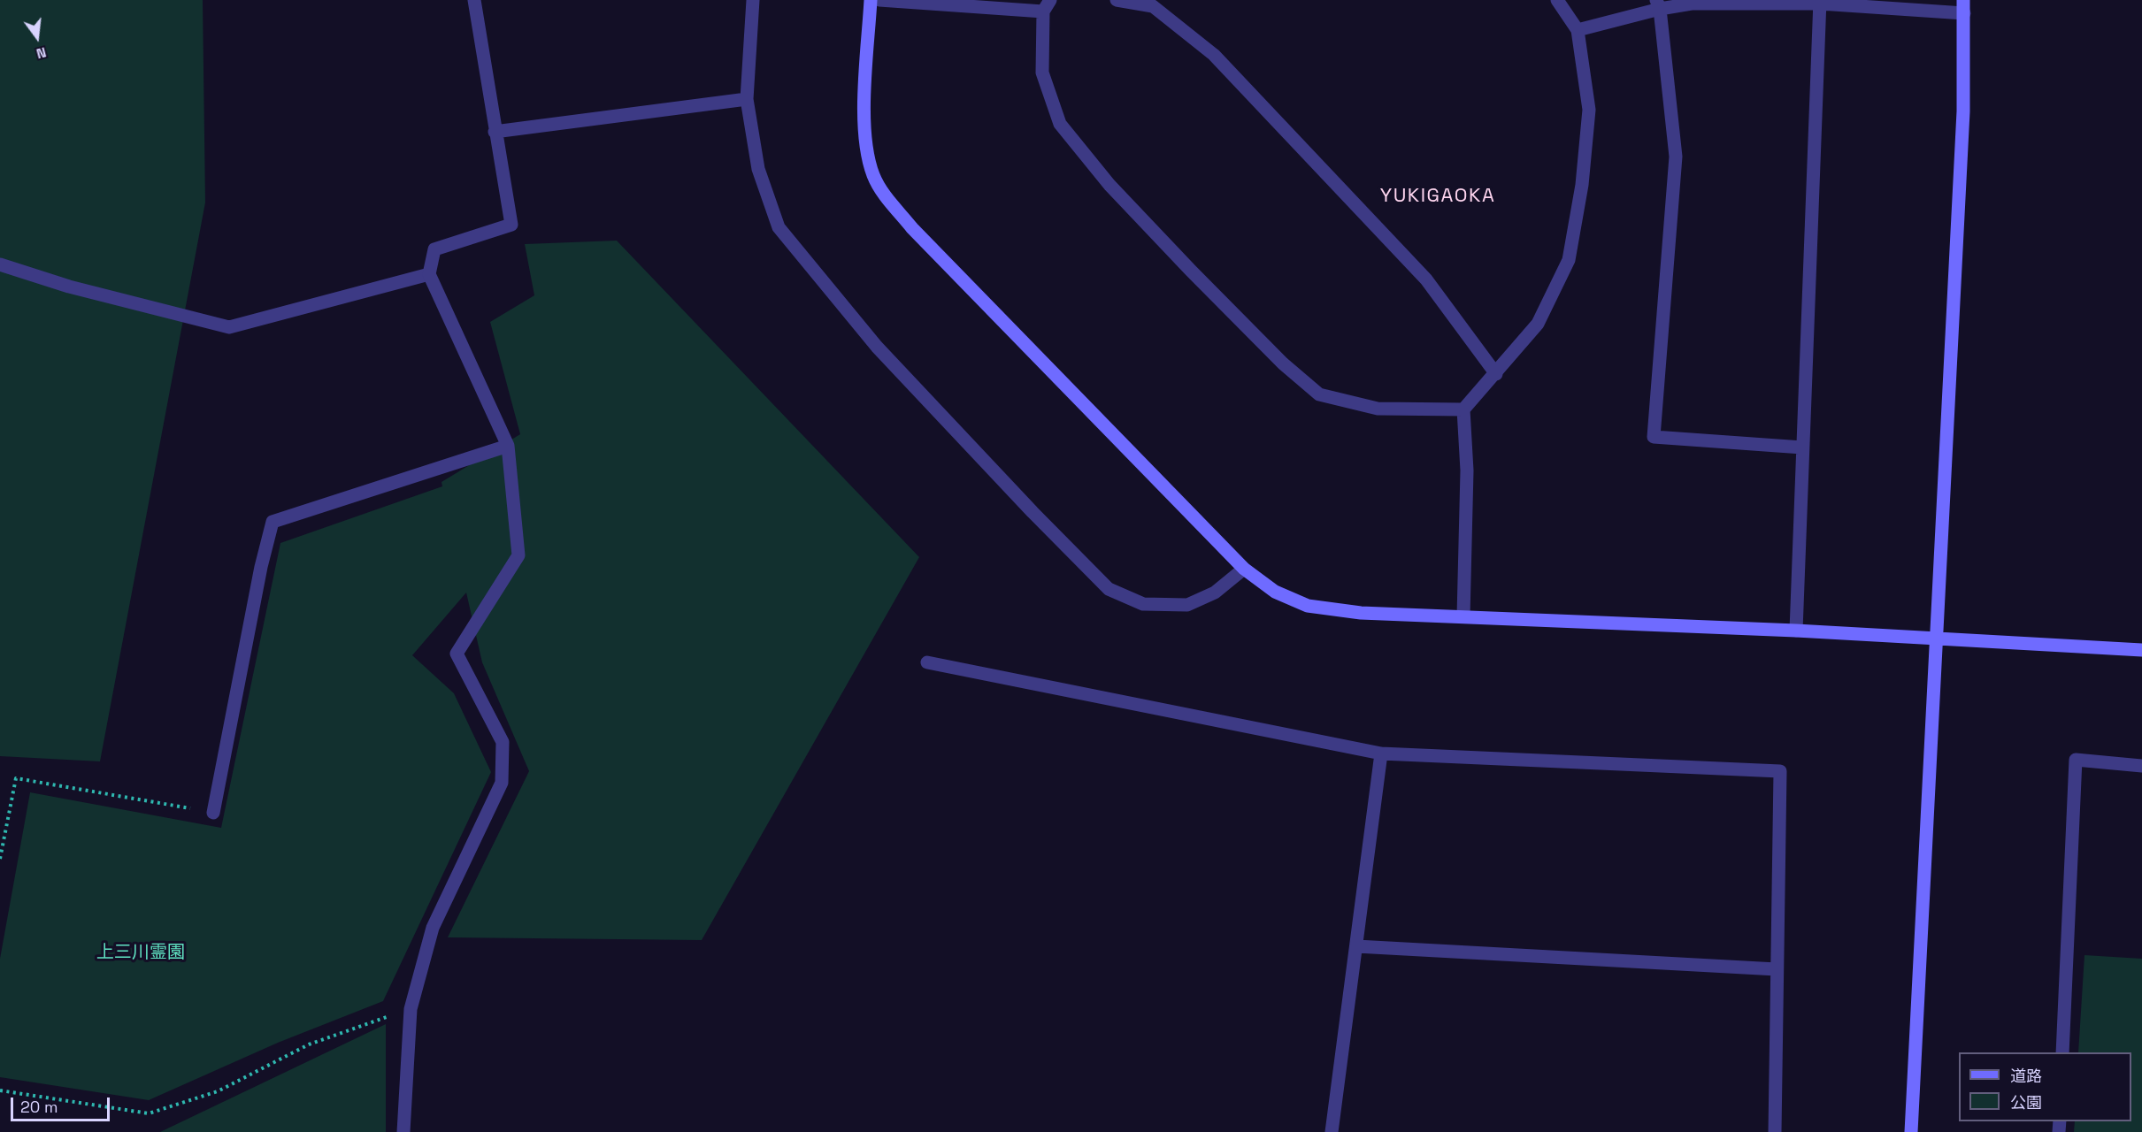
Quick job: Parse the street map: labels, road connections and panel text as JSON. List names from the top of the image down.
{
  "districts": ["YUKIGAOKA"],
  "parks": ["上三川霊園"],
  "legend": ["道路", "公園"],
  "scale_bar": "20 m",
  "north": "bottom"
}
